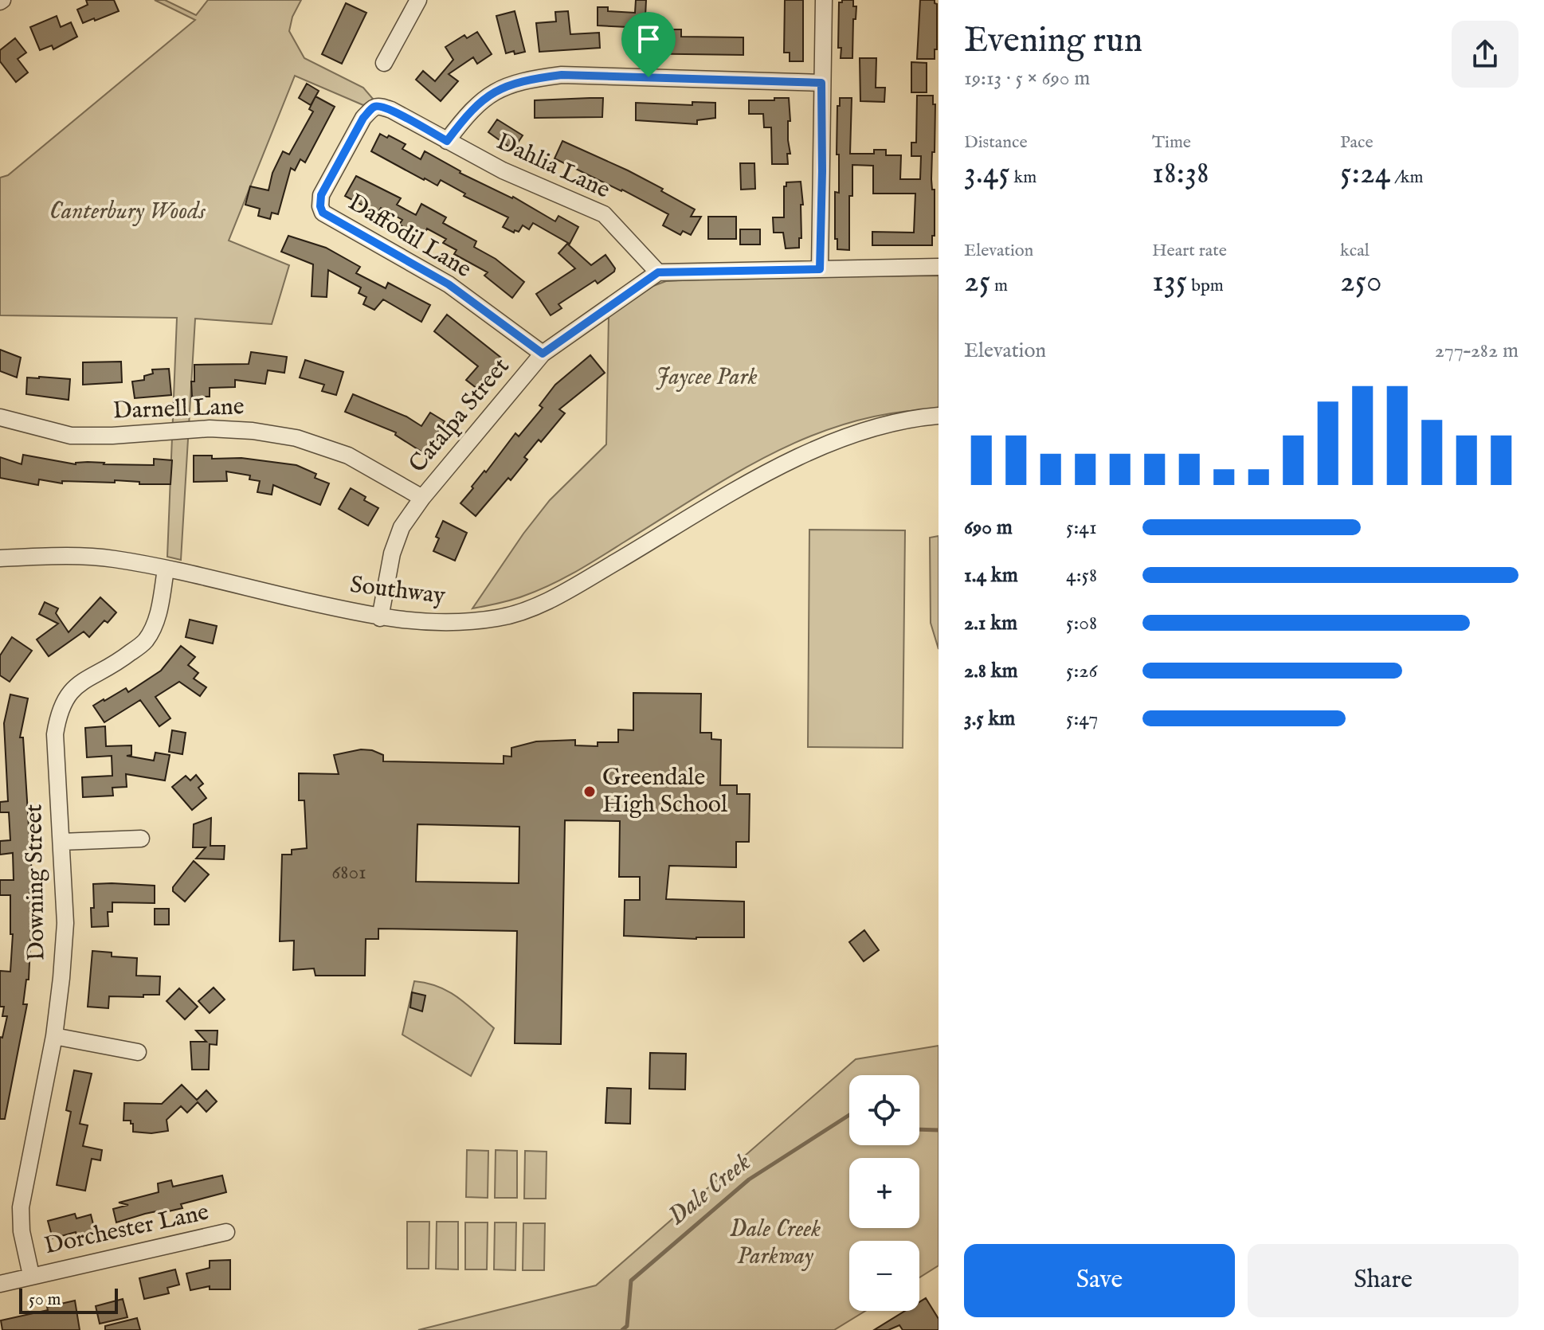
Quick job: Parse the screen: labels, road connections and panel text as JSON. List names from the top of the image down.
{
  "streets": {
    "street": [
      "Dahlia Lane",
      "Daffodil Lane",
      "Darnell Lane",
      "Catalpa Street",
      "Southway",
      "Downing Street",
      "Dorchester Lane"
    ]
  },
  "crossings": [
    ["Dahlia Lane", "Daffodil Lane"],
    ["Dahlia Lane", "Catalpa Street"],
    ["Daffodil Lane", "Catalpa Street"],
    ["Darnell Lane", "Catalpa Street"],
    ["Catalpa Street", "Southway"],
    ["Southway", "Downing Street"],
    ["Downing Street", "Dorchester Lane"]
  ],
  "water": ["Dale Creek"],
  "parks": ["Canterbury Woods", "Jaycee Park", "Dale Creek Parkway"],
  "places": ["Greendale High School"],
  "house_numbers": ["6801"],
  "scale_bar": "50 m",
  "page": {
    "heading": ["Evening run", "19:13 · 5 × 690 m"],
    "stats": [
      ["Distance", "3.45 km"],
      ["Time", "18:38"],
      ["Pace", "5:24 /km"],
      ["Elevation", "25 m"],
      ["Heart rate", "135 bpm"],
      ["kcal", "250"]
    ],
    "chart": ["Elevation", "277–282 m"],
    "list": [
      {
        "name": "690 m",
        "note": "5:41"
      },
      {
        "name": "1.4 km",
        "note": "4:58"
      },
      {
        "name": "2.1 km",
        "note": "5:08"
      },
      {
        "name": "2.8 km",
        "note": "5:26"
      },
      {
        "name": "3.5 km",
        "note": "5:47"
      }
    ],
    "map_buttons": ["+", "−"],
    "buttons": ["Save", "Share"],
    "scale": "50 m"
  }
}
